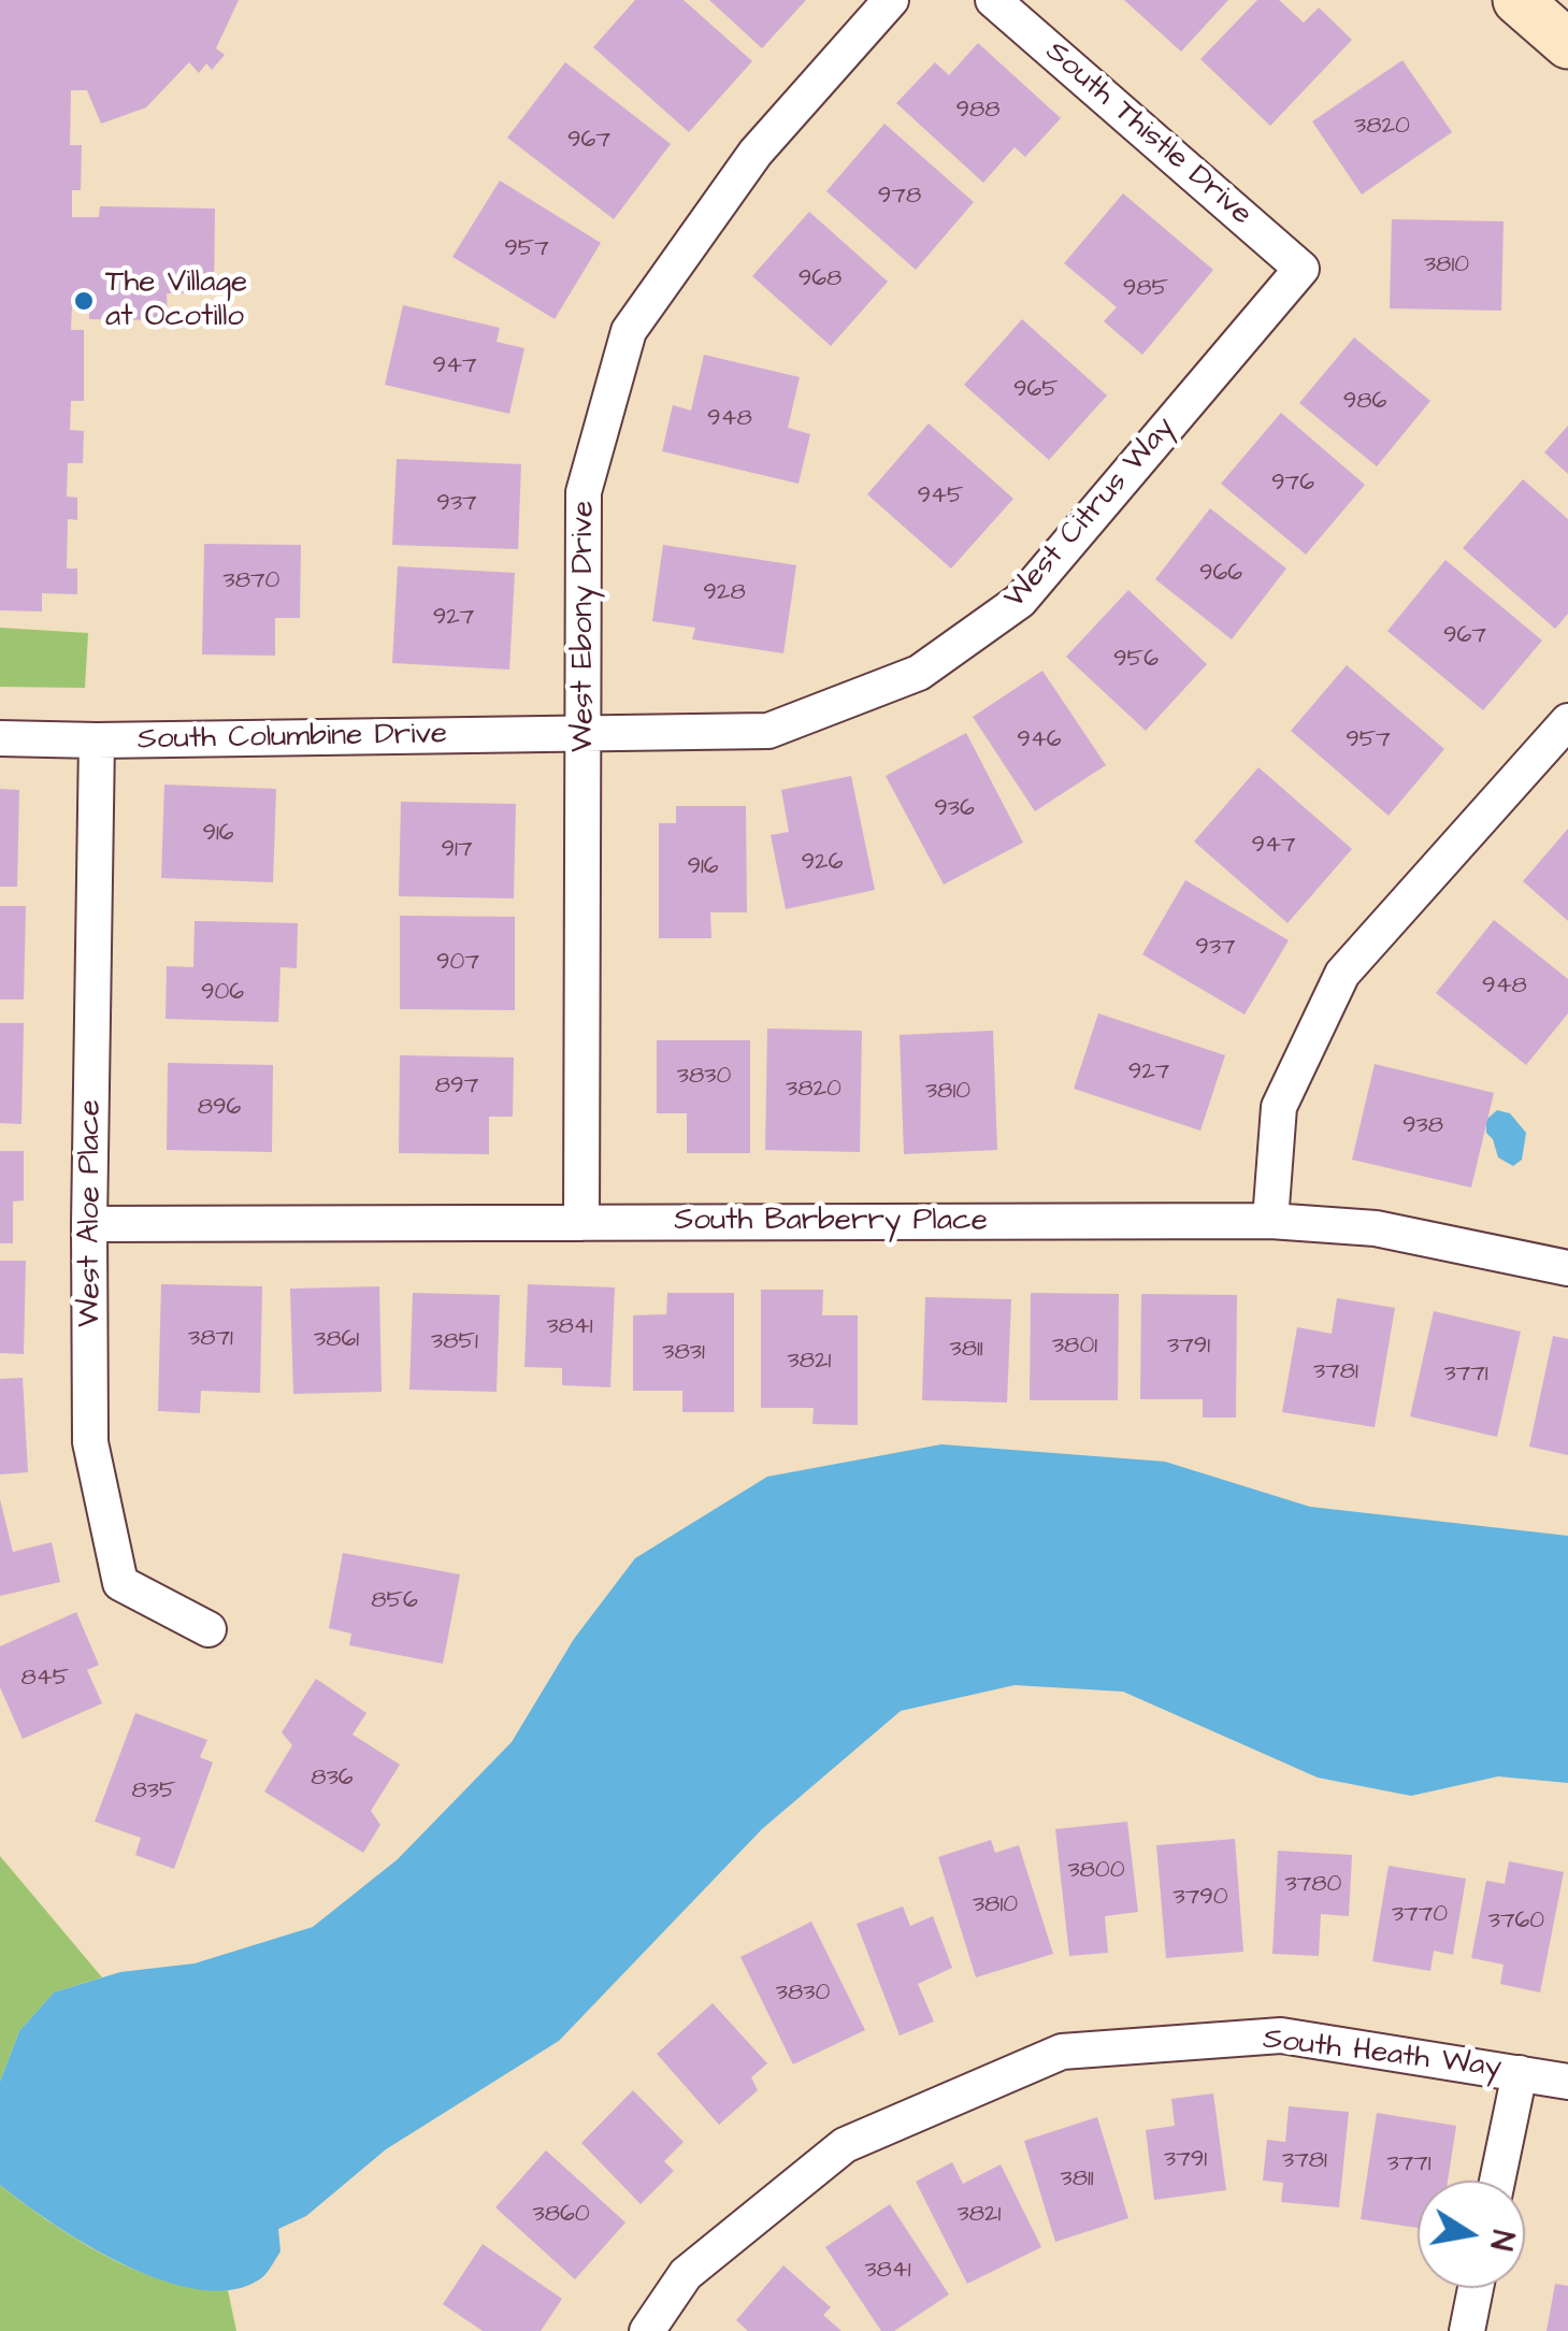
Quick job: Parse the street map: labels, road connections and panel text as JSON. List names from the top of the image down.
{
  "streets": {
    "street": [
      "South Thistle Drive",
      "West Citrus Way",
      "West Ebony Drive",
      "South Columbine Drive",
      "West Aloe Place",
      "South Barberry Place",
      "South Heath Way"
    ]
  },
  "crossings": [
    ["South Thistle Drive", "West Citrus Way"],
    ["West Citrus Way", "West Ebony Drive"],
    ["West Citrus Way", "South Columbine Drive"],
    ["West Ebony Drive", "South Columbine Drive"],
    ["West Ebony Drive", "South Barberry Place"],
    ["South Columbine Drive", "West Aloe Place"],
    ["West Aloe Place", "South Barberry Place"]
  ],
  "places": ["The Village at Ocotillo"],
  "house_numbers": [
    "988",
    "3820",
    "967",
    "978",
    "957",
    "3810",
    "968",
    "985",
    "947",
    "965",
    "986",
    "948",
    "976",
    "945",
    "937",
    "966",
    "3870",
    "928",
    "927",
    "967",
    "956",
    "946",
    "957",
    "936",
    "916",
    "947",
    "917",
    "926",
    "916",
    "937",
    "907",
    "948",
    "906",
    "927",
    "3830",
    "897",
    "3820",
    "3810",
    "896",
    "938",
    "3841",
    "3871",
    "3861",
    "3851",
    "3801",
    "3791",
    "3811",
    "3831",
    "3821",
    "3781",
    "3771",
    "856",
    "845",
    "836",
    "835",
    "3800",
    "3780",
    "3790",
    "3810",
    "3770",
    "3760",
    "3830",
    "3791",
    "3781",
    "3771",
    "3811",
    "3860",
    "3821",
    "3841"
  ],
  "north": "right"
}
